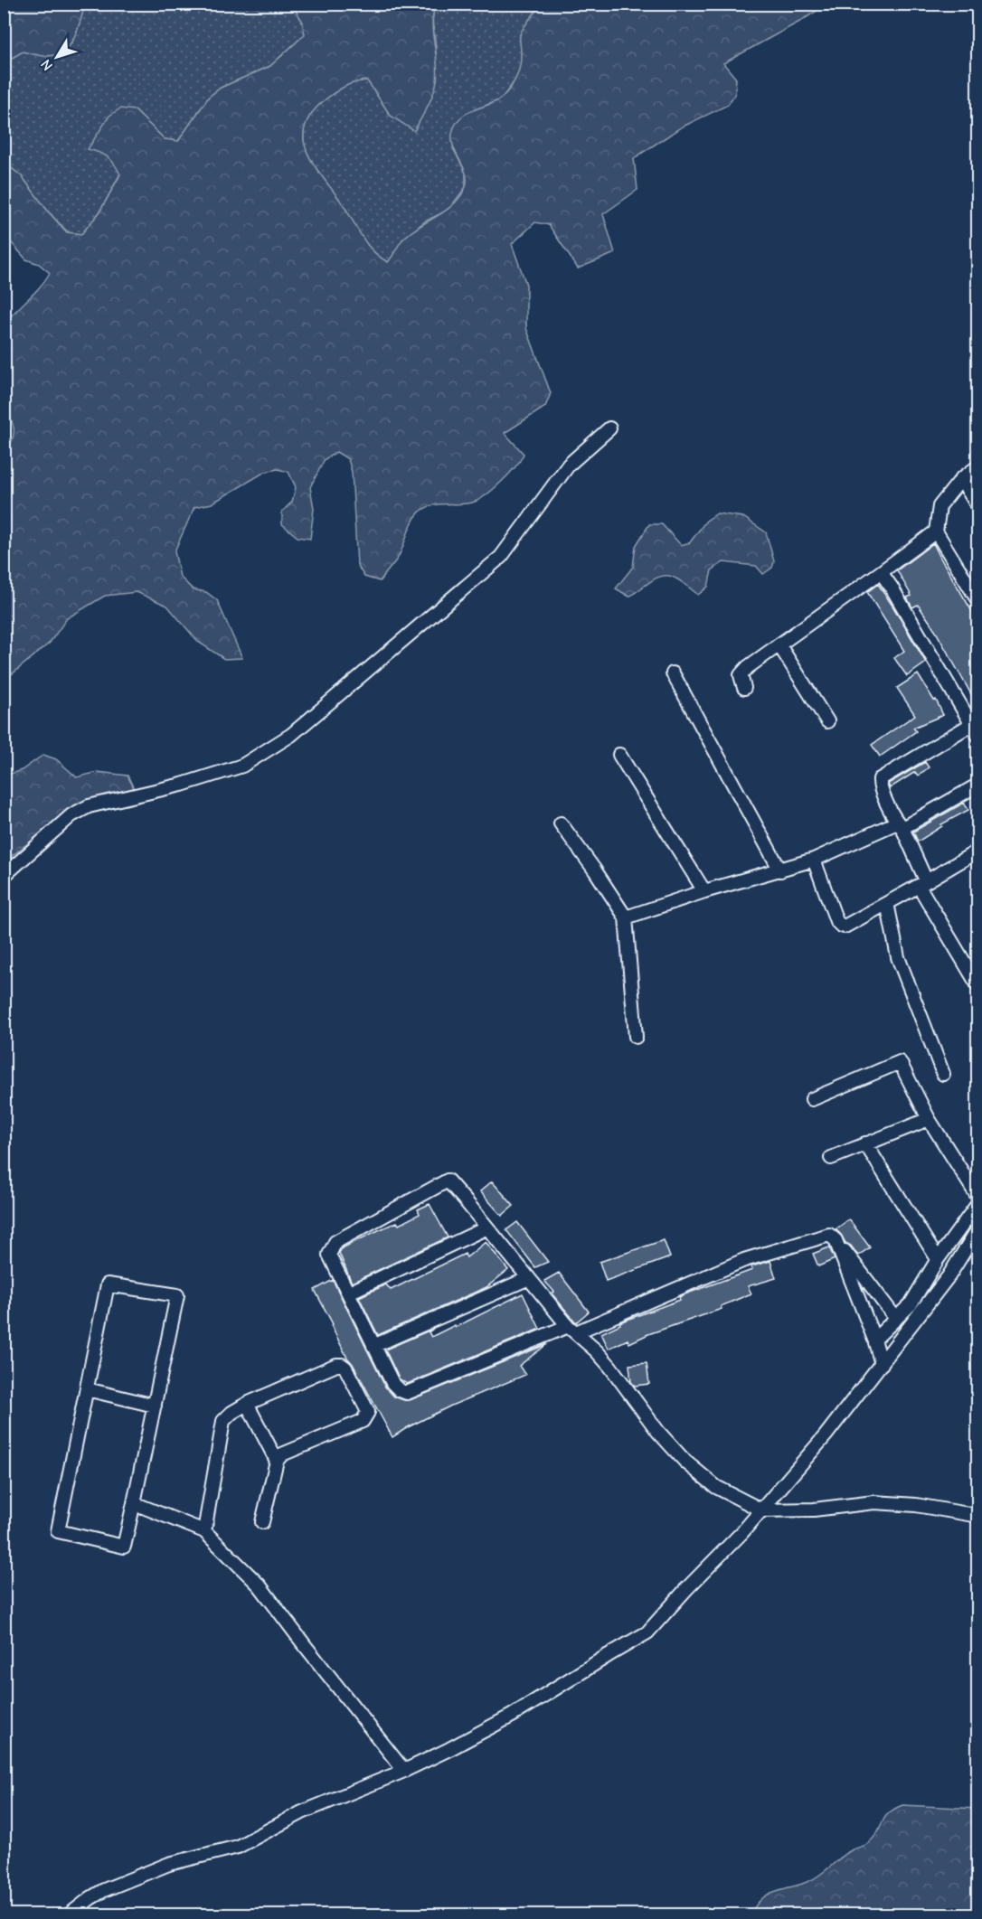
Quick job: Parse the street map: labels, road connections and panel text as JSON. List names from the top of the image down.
{
  "north": "bottom left"
}
